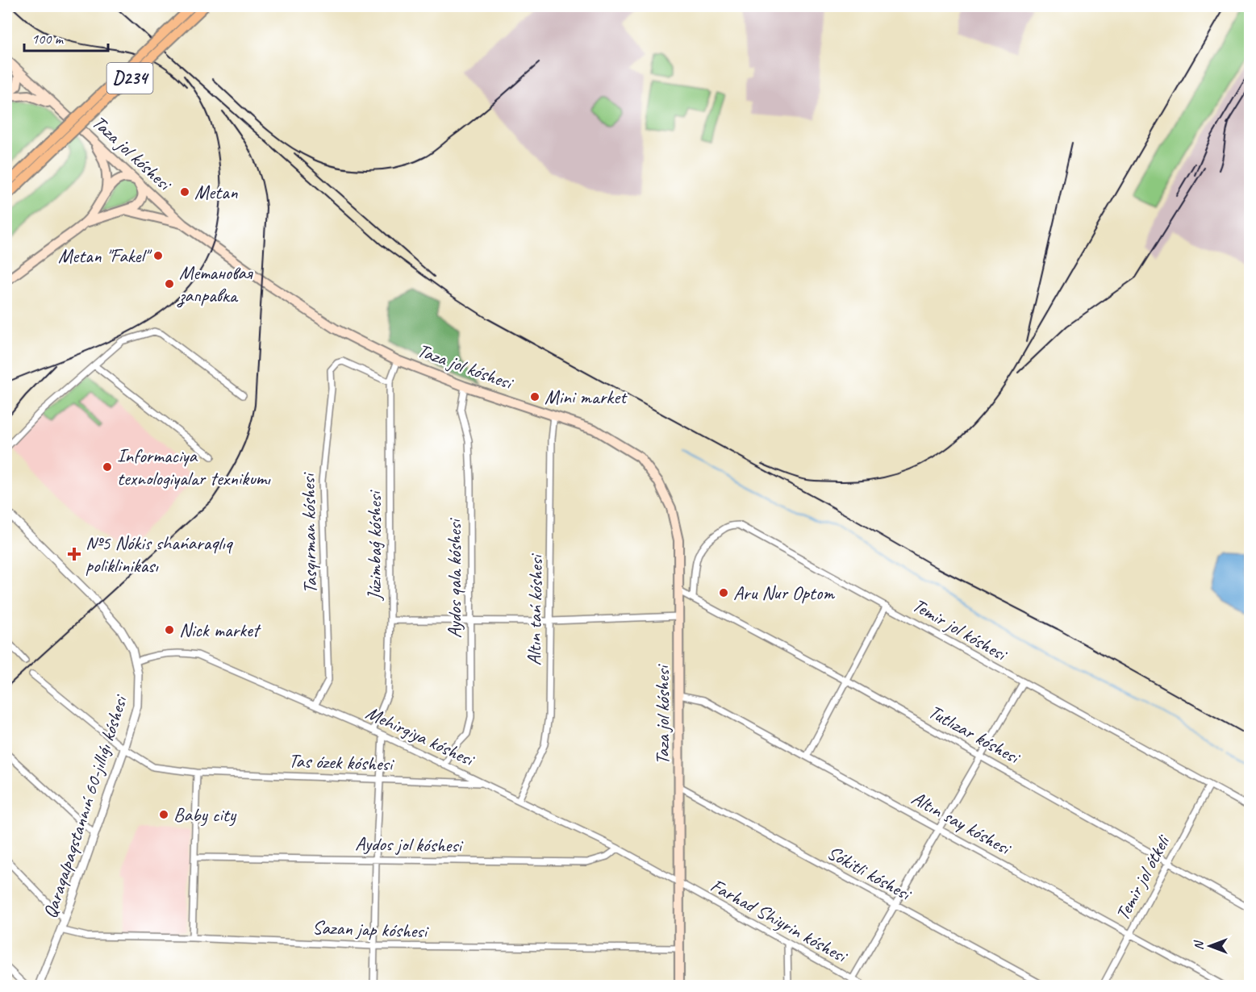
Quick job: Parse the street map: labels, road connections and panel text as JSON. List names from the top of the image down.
{
  "streets": {
    "main road": ["D234", "Taza jol kóshesi"],
    "street": [
      "Tasqırman kóshesi",
      "Júzimbaǵ kóshesi",
      "Aydos qala kóshesi",
      "Altın tań kóshesi",
      "Temir jol kóshesi",
      "Tutlızar kóshesi",
      "Mehirgiya kóshesi",
      "Tas ózek kóshesi",
      "Qaraqalpaqstannıń 60-jıllıǵı kóshesi",
      "Altın say kóshesi",
      "Aydos jol kóshesi",
      "Sókitli kóshesi",
      "Temir jol ótkeli",
      "Farhad Shiyrin kóshesi",
      "Sazan jap kóshesi"
    ]
  },
  "crossings": [
    ["Taza jol kóshesi", "Júzimbaǵ kóshesi"],
    ["Taza jol kóshesi", "Aydos qala kóshesi"],
    ["Taza jol kóshesi", "Altın tań kóshesi"],
    ["Taza jol kóshesi", "Tutlızar kóshesi"],
    ["Taza jol kóshesi", "Mehirgiya kóshesi"],
    ["Taza jol kóshesi", "Altın say kóshesi"],
    ["Taza jol kóshesi", "Sókitli kóshesi"],
    ["Taza jol kóshesi", "Farhad Shiyrin kóshesi"],
    ["Taza jol kóshesi", "Sazan jap kóshesi"],
    ["Tasqırman kóshesi", "Júzimbaǵ kóshesi"],
    ["Tasqırman kóshesi", "Mehirgiya kóshesi"],
    ["Júzimbaǵ kóshesi", "Mehirgiya kóshesi"],
    ["Aydos qala kóshesi", "Mehirgiya kóshesi"],
    ["Altın tań kóshesi", "Mehirgiya kóshesi"],
    ["Temir jol kóshesi", "Tutlızar kóshesi"],
    ["Temir jol kóshesi", "Temir jol ótkeli"],
    ["Tutlızar kóshesi", "Temir jol ótkeli"],
    ["Mehirgiya kóshesi", "Tas ózek kóshesi"],
    ["Mehirgiya kóshesi", "Qaraqalpaqstannıń 60-jıllıǵı kóshesi"],
    ["Mehirgiya kóshesi", "Aydos jol kóshesi"],
    ["Mehirgiya kóshesi", "Farhad Shiyrin kóshesi"],
    ["Tas ózek kóshesi", "Qaraqalpaqstannıń 60-jıllıǵı kóshesi"],
    ["Qaraqalpaqstannıń 60-jıllıǵı kóshesi", "Sazan jap kóshesi"],
    ["Altın say kóshesi", "Temir jol ótkeli"]
  ],
  "places": {
    "other": [
      "Metan",
      "Metan \"Fakel\"",
      "Метановая заправка",
      "Mini market",
      "Informaciya texnologiyalar texnikumı",
      "Aru Nur Optom",
      "Nick market",
      "Baby city"
    ],
    "health": ["№5 Nókis shańaraqlıq poliklinikası"]
  },
  "scale_bar": "100 m",
  "north": "left"
}
